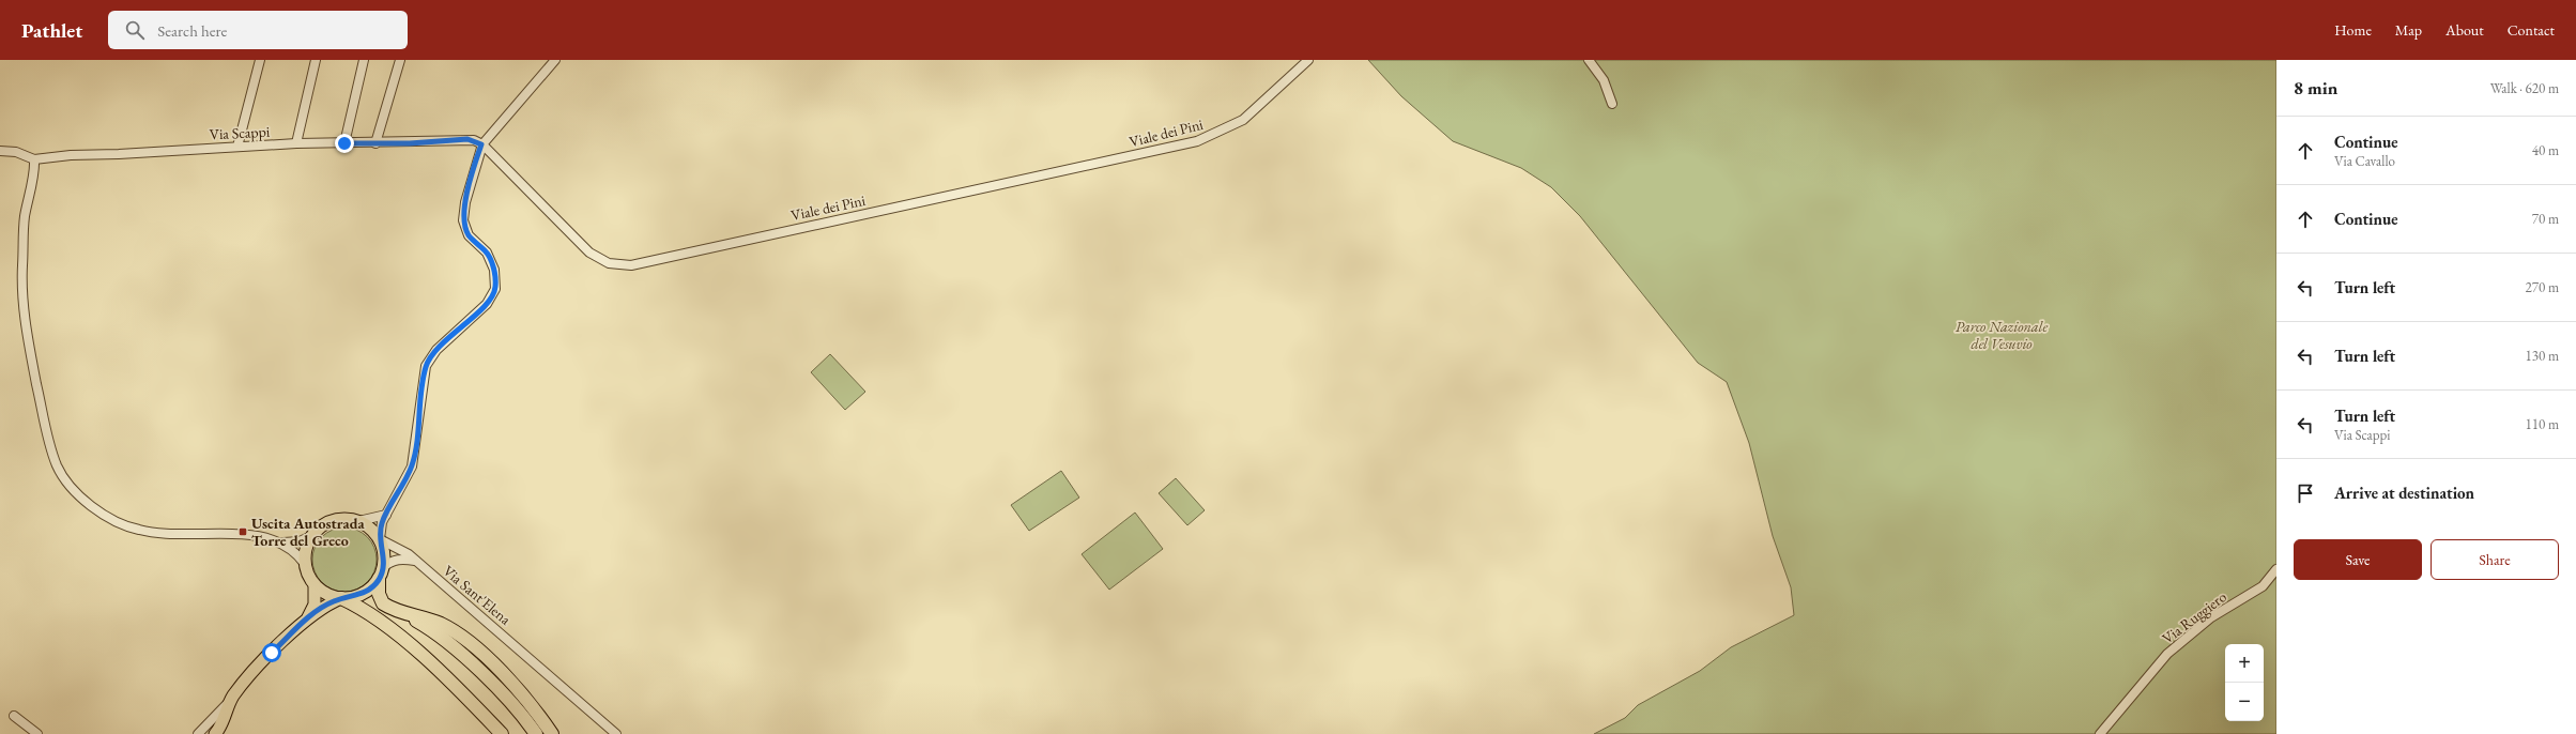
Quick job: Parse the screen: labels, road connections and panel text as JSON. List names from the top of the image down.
{
  "streets": {
    "street": [
      "Via Scappi",
      "Viale dei Pini",
      "Via Sant'Elena",
      "Via Ruggiero"
    ]
  },
  "crossings": [
    ["Via Scappi", "Viale dei Pini"]
  ],
  "parks": ["Parco Nazionale del Vesuvio"],
  "places": {
    "transit": ["Uscita Autostrada Torre del Greco"]
  },
  "page": {
    "header": "Pathlet",
    "search": "Search here",
    "nav": [
      "Home",
      "Map",
      "About",
      "Contact"
    ],
    "heading": ["8 min", "Walk · 620 m"],
    "list": [
      ["Continue", "Via Cavallo", "40 m"],
      ["Continue", "70 m"],
      ["Turn left", "270 m"],
      ["Turn left", "130 m"],
      ["Turn left", "Via Scappi", "110 m"],
      "Arrive at destination"
    ],
    "buttons": ["Save", "Share"],
    "map_buttons": ["+", "−"]
  }
}
